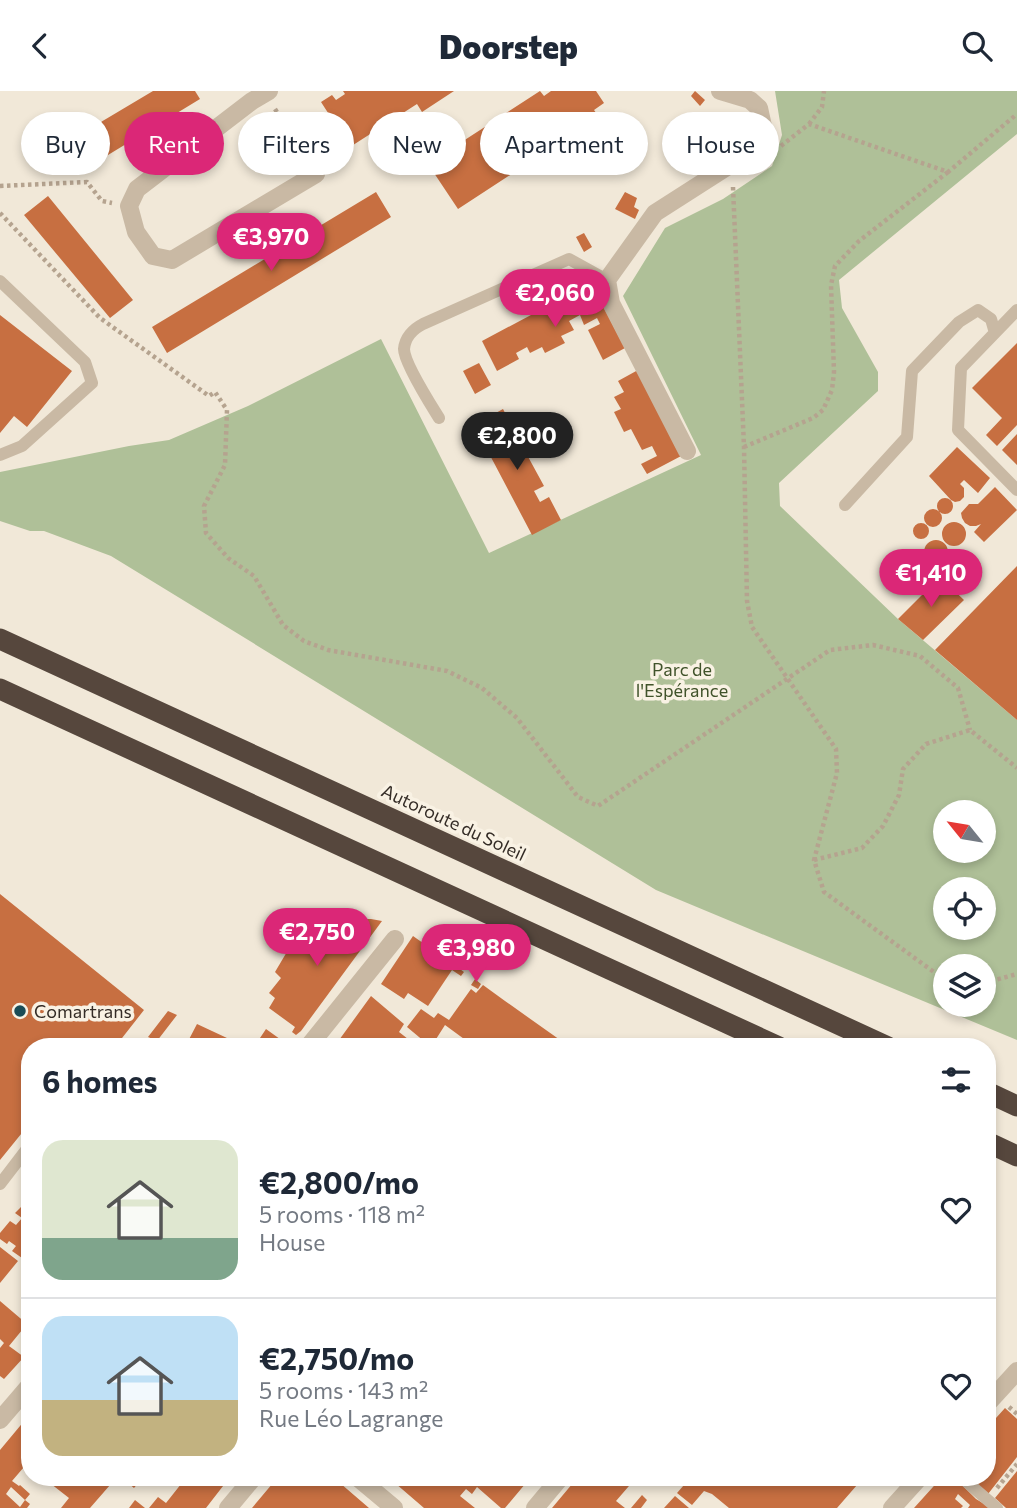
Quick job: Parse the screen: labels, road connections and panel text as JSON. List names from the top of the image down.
{
  "streets": {
    "highway": ["Autoroute du Soleil"]
  },
  "parks": ["Parc de l'Espérance"],
  "places": ["Comartrans"],
  "north": "top left",
  "page": {
    "header": "Doorstep",
    "chip": [
      "Buy",
      "Rent",
      "Filters",
      "New",
      "Apartment",
      "House"
    ],
    "price": [
      "€3,970",
      "€2,060",
      "€2,800",
      "€1,410",
      "€2,750",
      "€3,980"
    ],
    "heading": "6 homes",
    "list": [
      {
        "name": "€2,800/mo",
        "note": "5 rooms · 118 m² · House"
      },
      {
        "name": "€2,750/mo",
        "note": "5 rooms · 143 m² · Rue Léo Lagrange"
      }
    ]
  }
}
